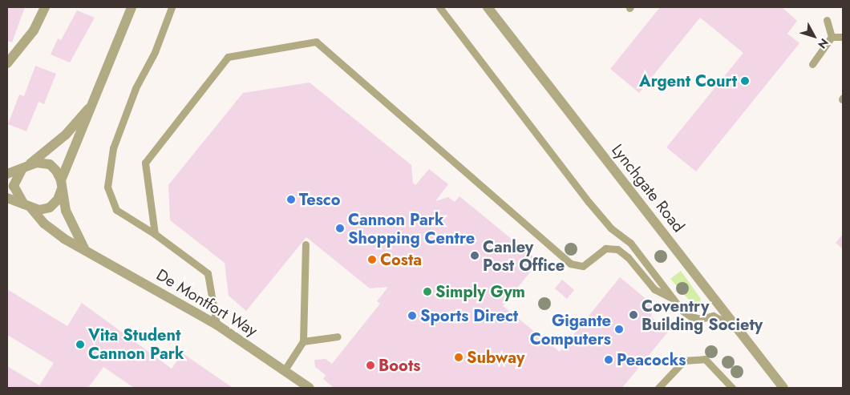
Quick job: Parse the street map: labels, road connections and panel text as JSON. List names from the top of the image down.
{
  "streets": {
    "street": ["Lynchgate Road", "De Montfort Way"]
  },
  "places": [
    "Argent Court",
    "Tesco",
    "Cannon Park Shopping Centre",
    "Canley Post Office",
    "Costa",
    "Simply Gym",
    "Coventry Building Society",
    "Sports Direct",
    "Gigante Computers",
    "Vita Student Cannon Park",
    "Subway",
    "Peacocks",
    "Boots"
  ],
  "north": "bottom right"
}
